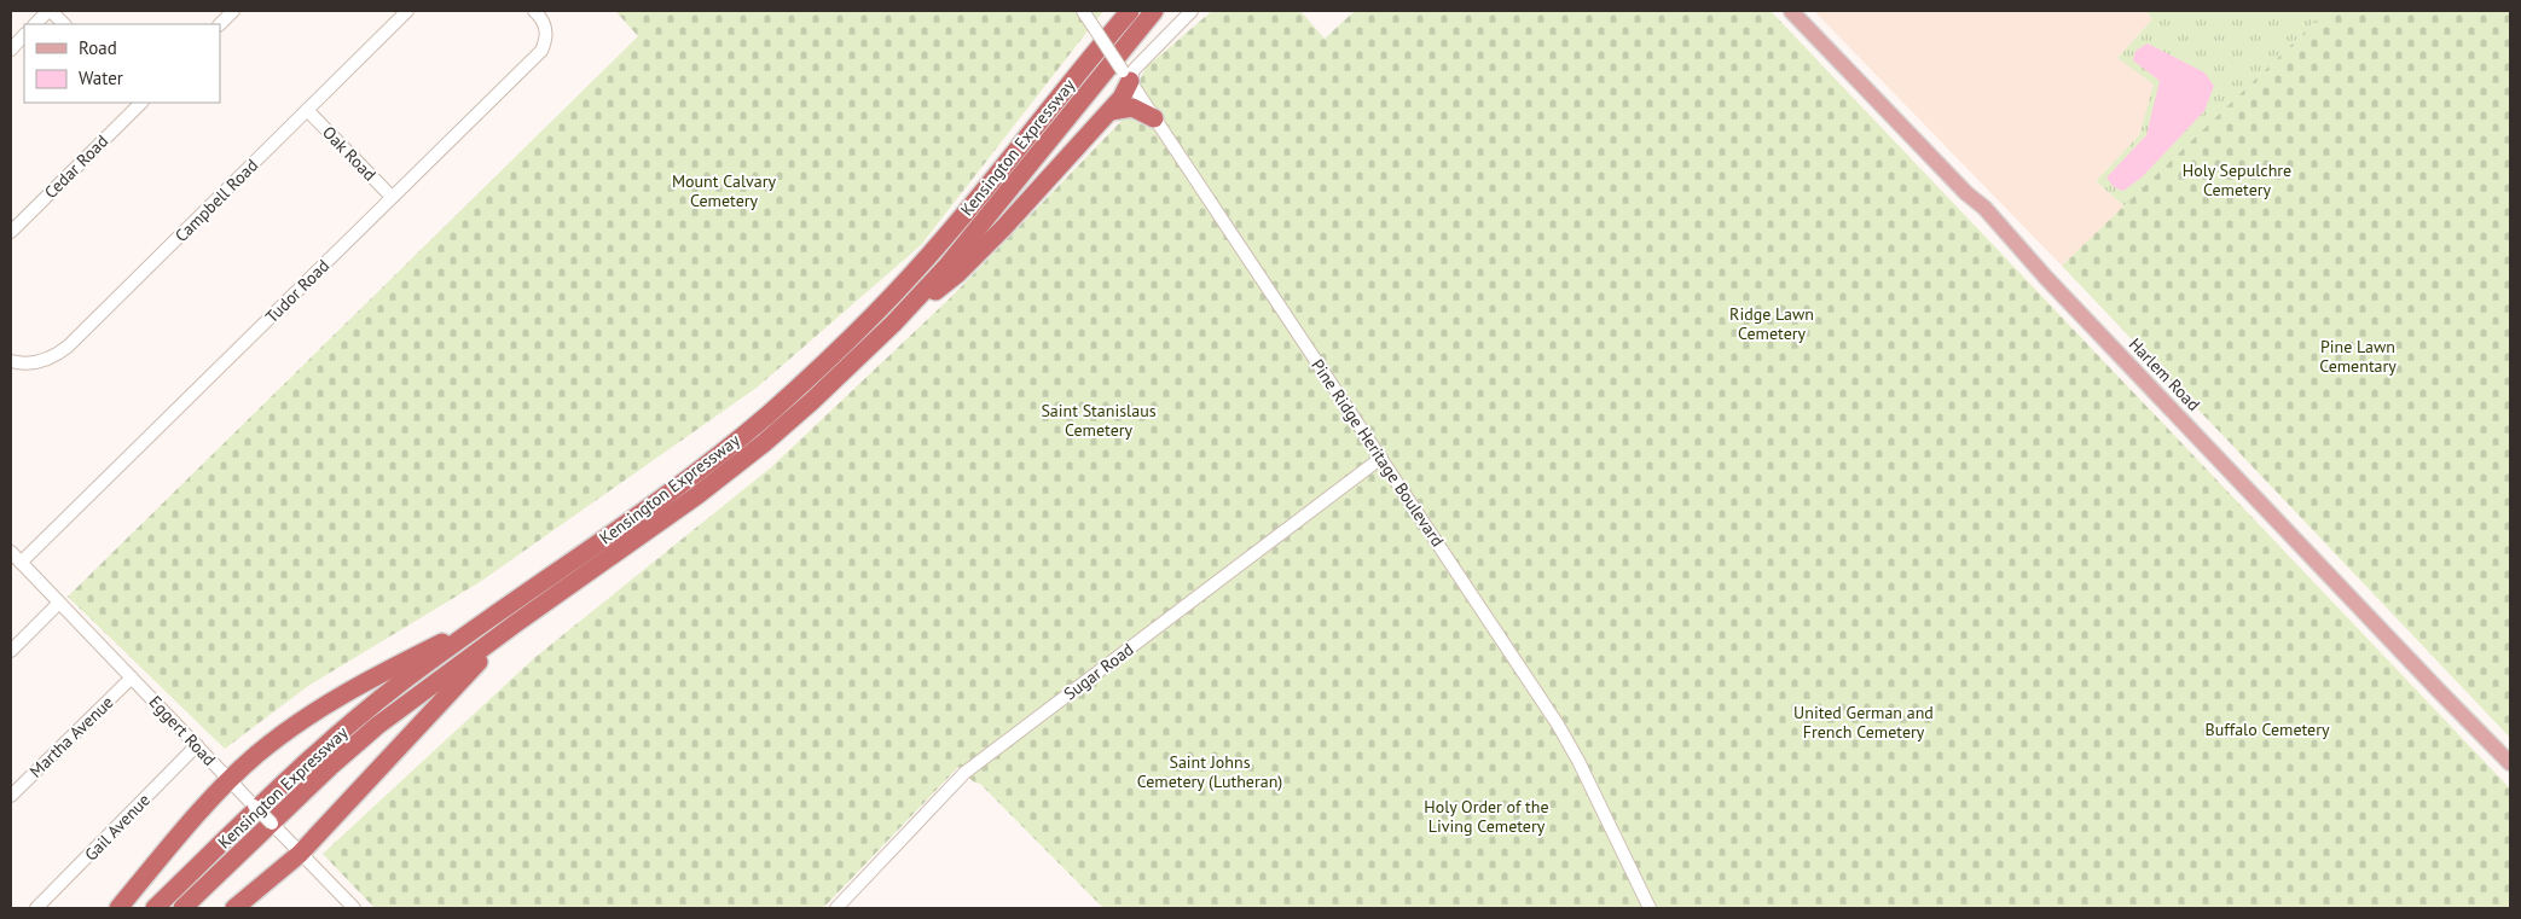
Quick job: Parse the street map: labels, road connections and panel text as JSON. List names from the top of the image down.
{
  "streets": {
    "highway": ["Kensington Expressway"],
    "main road": ["Harlem Road"],
    "street": [
      "Oak Road",
      "Cedar Road",
      "Campbell Road",
      "Tudor Road",
      "Pine Ridge Heritage Boulevard",
      "Sugar Road",
      "Eggert Road",
      "Martha Avenue",
      "Gail Avenue"
    ]
  },
  "crossings": [
    ["Oak Road", "Campbell Road"],
    ["Oak Road", "Tudor Road"],
    ["Tudor Road", "Eggert Road"],
    ["Pine Ridge Heritage Boulevard", "Sugar Road"],
    ["Eggert Road", "Martha Avenue"],
    ["Eggert Road", "Gail Avenue"]
  ],
  "parks": [
    "Holy Sepulchre Cemetery",
    "Mount Calvary Cemetery",
    "Ridge Lawn Cemetery",
    "Pine Lawn Cementary",
    "Saint Stanislaus Cemetery",
    "United German and French Cemetery",
    "Buffalo Cemetery",
    "Saint Johns Cemetery (Lutheran)",
    "Holy Order of the Living Cemetery"
  ],
  "legend": ["Road", "Water"]
}
